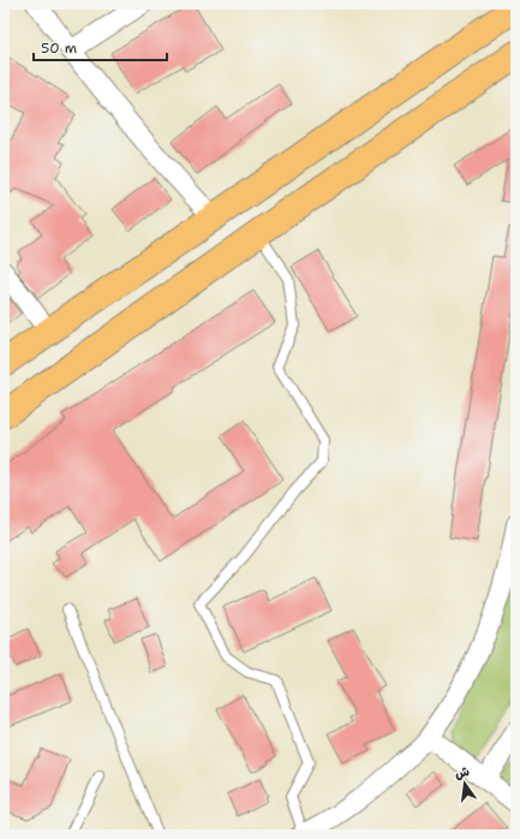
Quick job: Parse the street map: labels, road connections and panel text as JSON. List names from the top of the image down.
{
  "scale_bar": "50 m",
  "north": "top"
}
